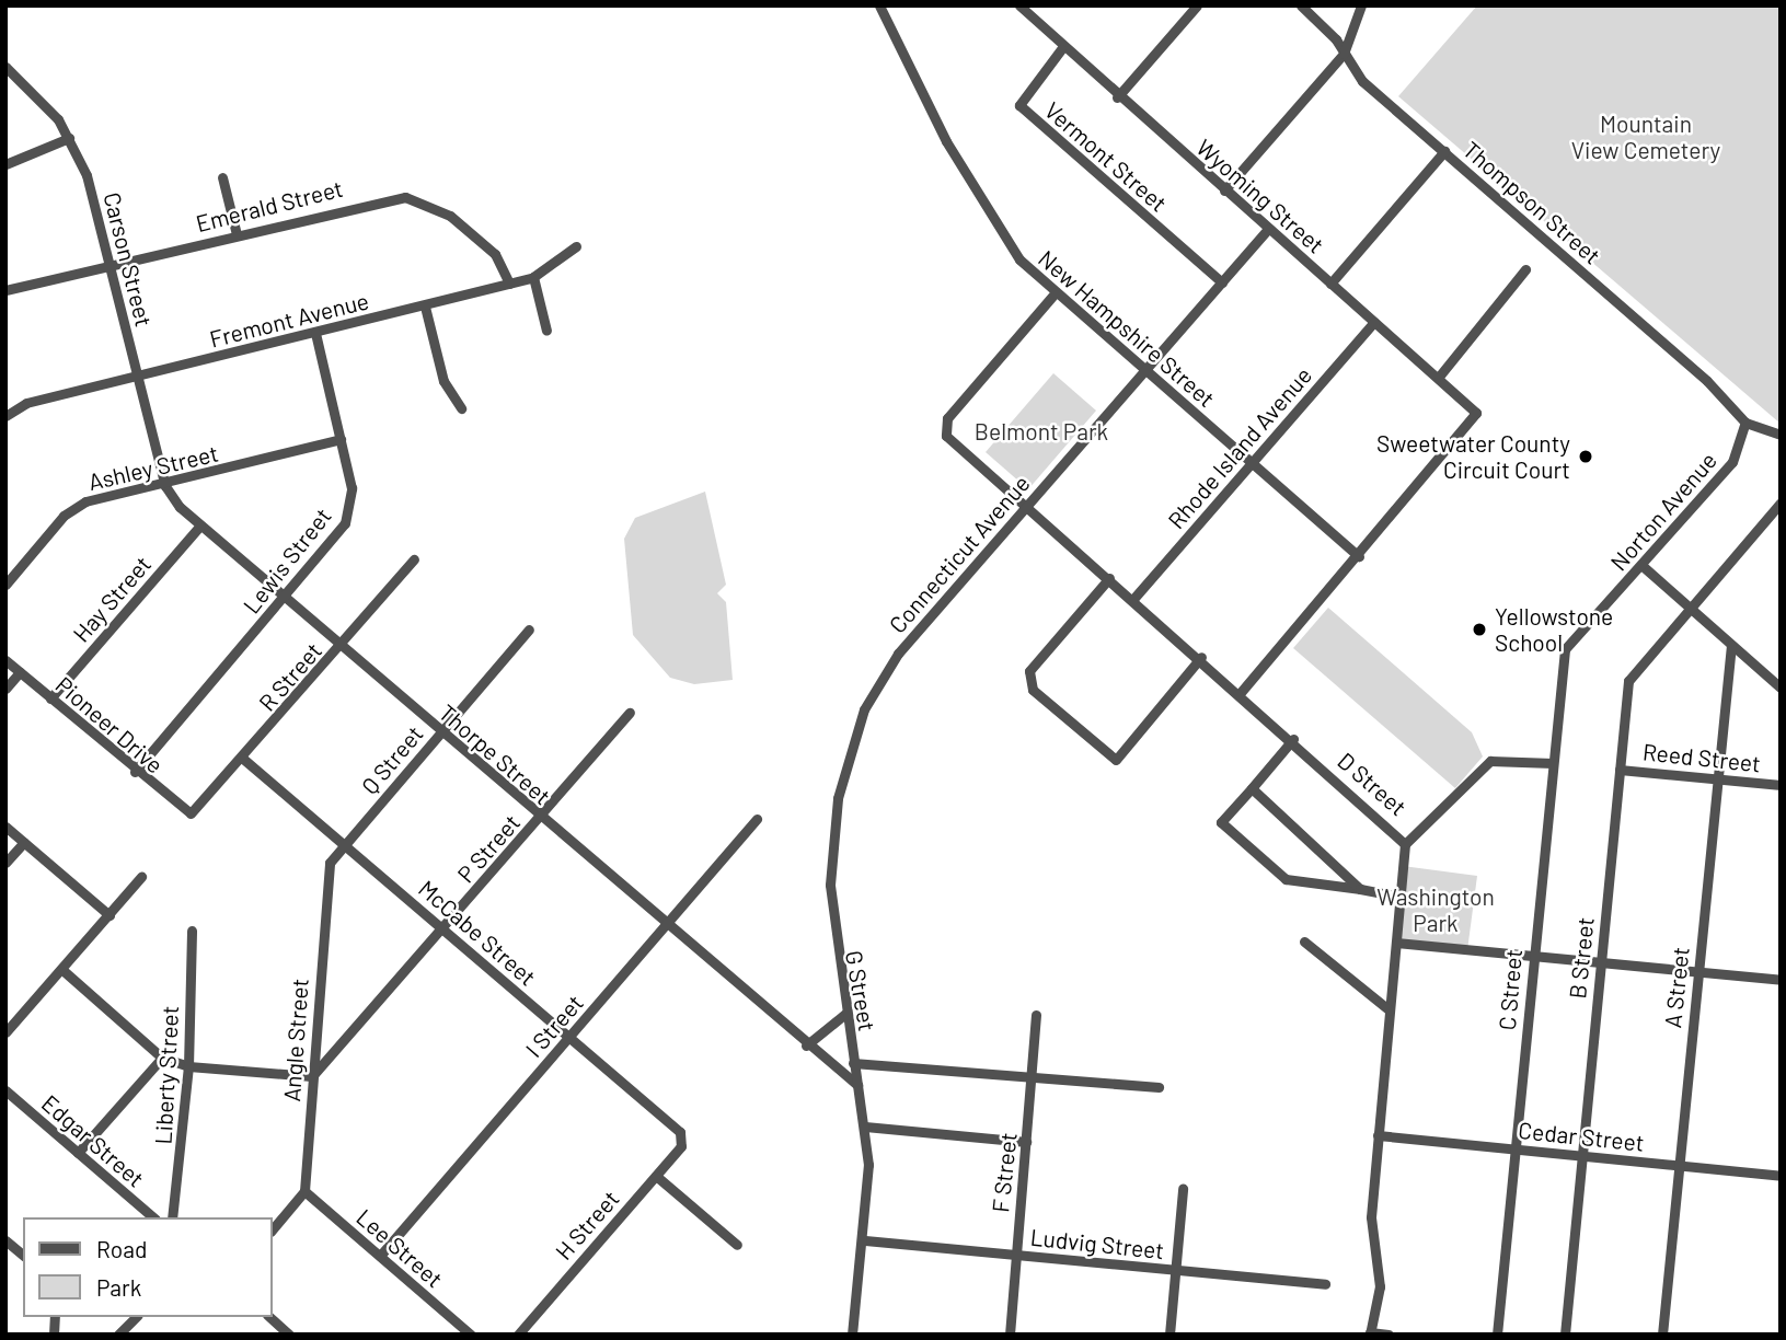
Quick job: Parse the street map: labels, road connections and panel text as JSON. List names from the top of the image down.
{
  "streets": {
    "street": [
      "Vermont Street",
      "Wyoming Street",
      "Thompson Street",
      "Emerald Street",
      "Carson Street",
      "Fremont Avenue",
      "New Hampshire Street",
      "Rhode Island Avenue",
      "Ashley Street",
      "Norton Avenue",
      "Connecticut Avenue",
      "Lewis Street",
      "Hay Street",
      "R Street",
      "Pioneer Drive",
      "Thorpe Street",
      "Reed Street",
      "Q Street",
      "D Street",
      "P Street",
      "McCabe Street",
      "B Street",
      "A Street",
      "C Street",
      "G Street",
      "I Street",
      "Angle Street",
      "Liberty Street",
      "Cedar Street",
      "Edgar Street",
      "F Street",
      "H Street",
      "Ludvig Street",
      "Lee Street"
    ]
  },
  "crossings": [
    ["Vermont Street", "Wyoming Street"],
    ["Vermont Street", "Connecticut Avenue"],
    ["Wyoming Street", "New Hampshire Street"],
    ["Wyoming Street", "Rhode Island Avenue"],
    ["Wyoming Street", "Connecticut Avenue"],
    ["Thompson Street", "Norton Avenue"],
    ["Emerald Street", "Carson Street"],
    ["Emerald Street", "Fremont Avenue"],
    ["Carson Street", "Fremont Avenue"],
    ["Carson Street", "Ashley Street"],
    ["Carson Street", "Thorpe Street"],
    ["Fremont Avenue", "Lewis Street"],
    ["New Hampshire Street", "Rhode Island Avenue"],
    ["New Hampshire Street", "Connecticut Avenue"],
    ["New Hampshire Street", "D Street"],
    ["Rhode Island Avenue", "D Street"],
    ["Ashley Street", "Lewis Street"],
    ["Ashley Street", "Thorpe Street"],
    ["Norton Avenue", "C Street"],
    ["Connecticut Avenue", "D Street"],
    ["Connecticut Avenue", "G Street"],
    ["Lewis Street", "Pioneer Drive"],
    ["Lewis Street", "Thorpe Street"],
    ["Hay Street", "Pioneer Drive"],
    ["Hay Street", "Thorpe Street"],
    ["R Street", "Pioneer Drive"],
    ["R Street", "Thorpe Street"],
    ["R Street", "McCabe Street"],
    ["Thorpe Street", "Q Street"],
    ["Thorpe Street", "P Street"],
    ["Thorpe Street", "G Street"],
    ["Thorpe Street", "I Street"],
    ["Reed Street", "B Street"],
    ["Reed Street", "A Street"],
    ["Q Street", "McCabe Street"],
    ["Q Street", "Angle Street"],
    ["D Street", "Cedar Street"],
    ["P Street", "McCabe Street"],
    ["P Street", "Angle Street"],
    ["McCabe Street", "I Street"],
    ["McCabe Street", "Angle Street"],
    ["McCabe Street", "H Street"],
    ["B Street", "Cedar Street"],
    ["A Street", "Cedar Street"],
    ["C Street", "Cedar Street"],
    ["G Street", "Ludvig Street"],
    ["I Street", "Lee Street"],
    ["Angle Street", "Lee Street"],
    ["F Street", "Ludvig Street"]
  ],
  "parks": ["Mountain View Cemetery", "Belmont Park", "Washington Park"],
  "places": ["Sweetwater County Circuit Court", "Yellowstone School"],
  "legend": ["Road", "Park"]
}
